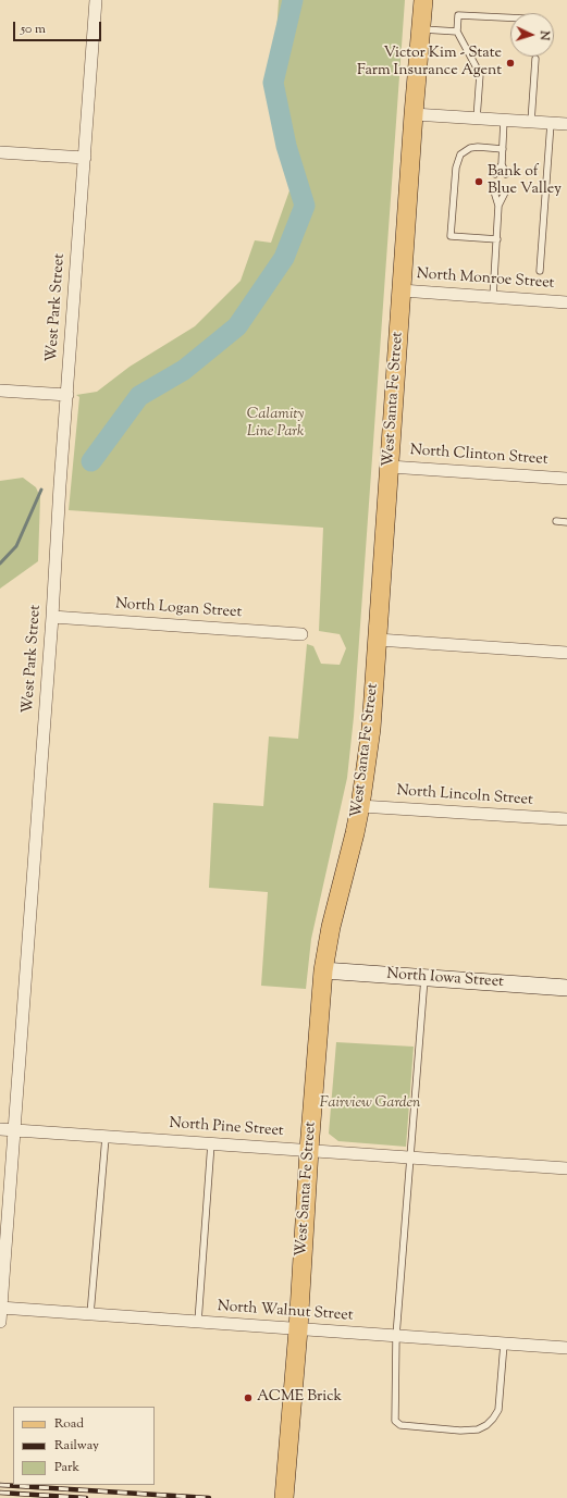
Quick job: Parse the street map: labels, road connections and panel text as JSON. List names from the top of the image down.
{
  "streets": {
    "main road": ["West Santa Fe Street"],
    "street": [
      "North Monroe Street",
      "West Park Street",
      "North Clinton Street",
      "North Logan Street",
      "North Lincoln Street",
      "North Iowa Street",
      "North Pine Street",
      "North Walnut Street"
    ]
  },
  "crossings": [
    ["North Monroe Street", "West Santa Fe Street"],
    ["West Park Street", "North Logan Street"],
    ["West Park Street", "North Pine Street"],
    ["West Park Street", "North Walnut Street"],
    ["West Santa Fe Street", "North Clinton Street"],
    ["West Santa Fe Street", "North Lincoln Street"],
    ["West Santa Fe Street", "North Iowa Street"],
    ["West Santa Fe Street", "North Pine Street"],
    ["West Santa Fe Street", "North Walnut Street"]
  ],
  "parks": ["Calamity Line Park", "Fairview Garden"],
  "places": ["Victor Kim - State Farm Insurance Agent", "Bank of Blue Valley", "ACME Brick"],
  "legend": ["Road", "Railway", "Park"],
  "scale_bar": "50 m",
  "north": "right"
}
